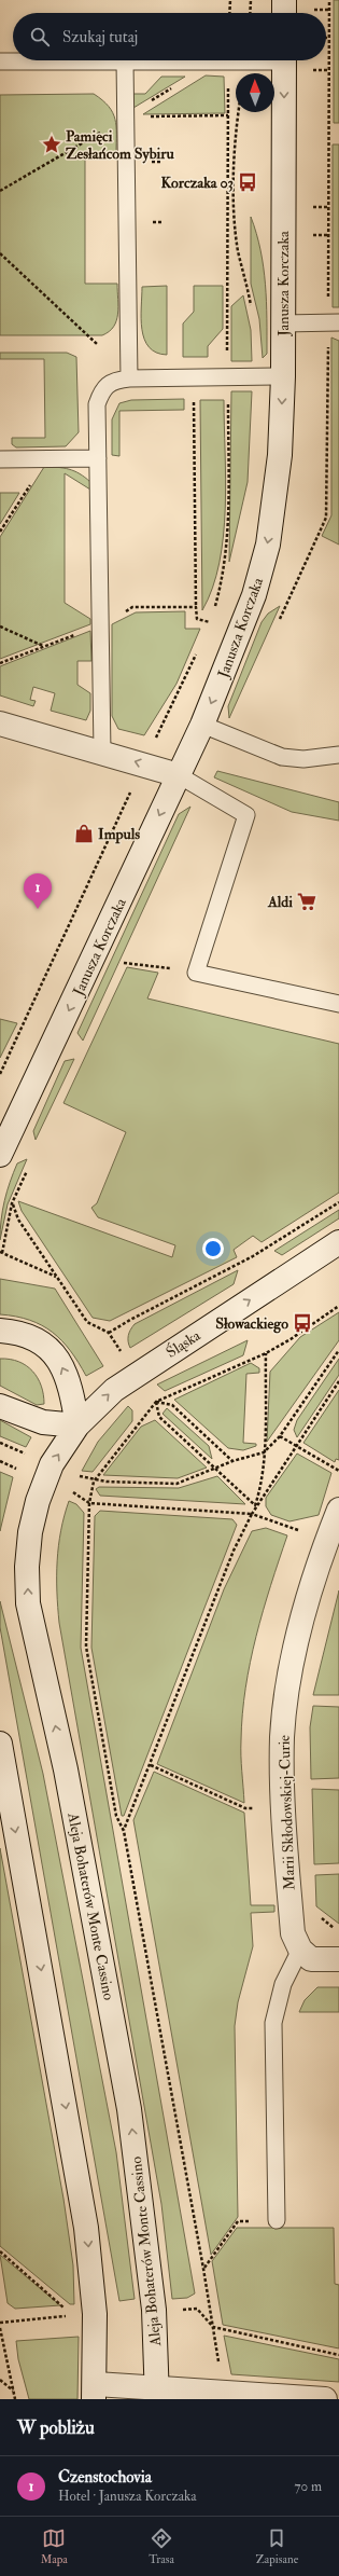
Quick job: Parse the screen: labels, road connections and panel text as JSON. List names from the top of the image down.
{
  "streets": {
    "street": [
      "Janusza Korczaka",
      "Śląska",
      "Marii Skłodowskiej-Curie",
      "Aleja Bohaterów Monte Cassino"
    ]
  },
  "crossings": [
    ["Śląska", "Aleja Bohaterów Monte Cassino"]
  ],
  "one_way": ["Janusza Korczaka", "Śląska"],
  "places": {
    "place": ["Pamięci Zesłańcom Sybiru"],
    "bus stop": ["Korczaka 03", "Słowackiego"],
    "shop": ["Impuls"],
    "supermarket": ["Aldi"]
  },
  "north": "top",
  "page": {
    "search": "Szukaj tutaj",
    "pins": "1",
    "heading": "W pobliżu",
    "list": [
      {
        "mark": "1",
        "name": "Czenstochovia",
        "note": "Hotel · Janusza Korczaka",
        "value": "70 m"
      }
    ],
    "nav": ["Mapa", "Trasa", "Zapisane"]
  }
}
